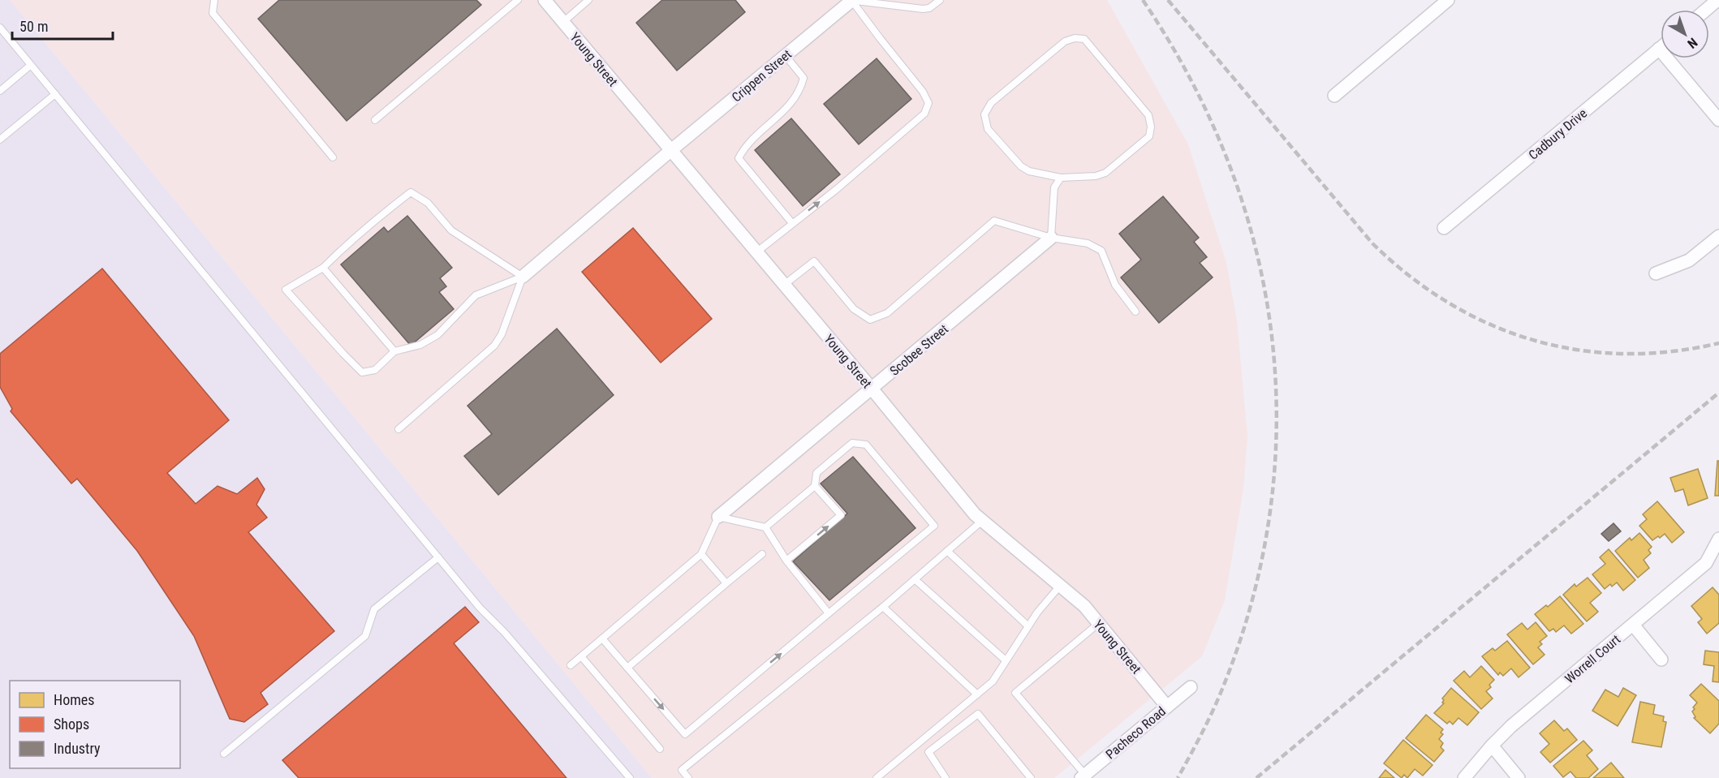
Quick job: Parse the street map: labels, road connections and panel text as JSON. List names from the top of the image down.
{
  "streets": {
    "street": [
      "Young Street",
      "Crippen Street",
      "Cadbury Drive",
      "Scobee Street",
      "Worrell Court",
      "Pacheco Road"
    ]
  },
  "crossings": [
    ["Young Street", "Crippen Street"],
    ["Young Street", "Scobee Street"],
    ["Young Street", "Pacheco Road"]
  ],
  "legend": ["Homes", "Shops", "Industry"],
  "scale_bar": "50 m",
  "north": "bottom right"
}
